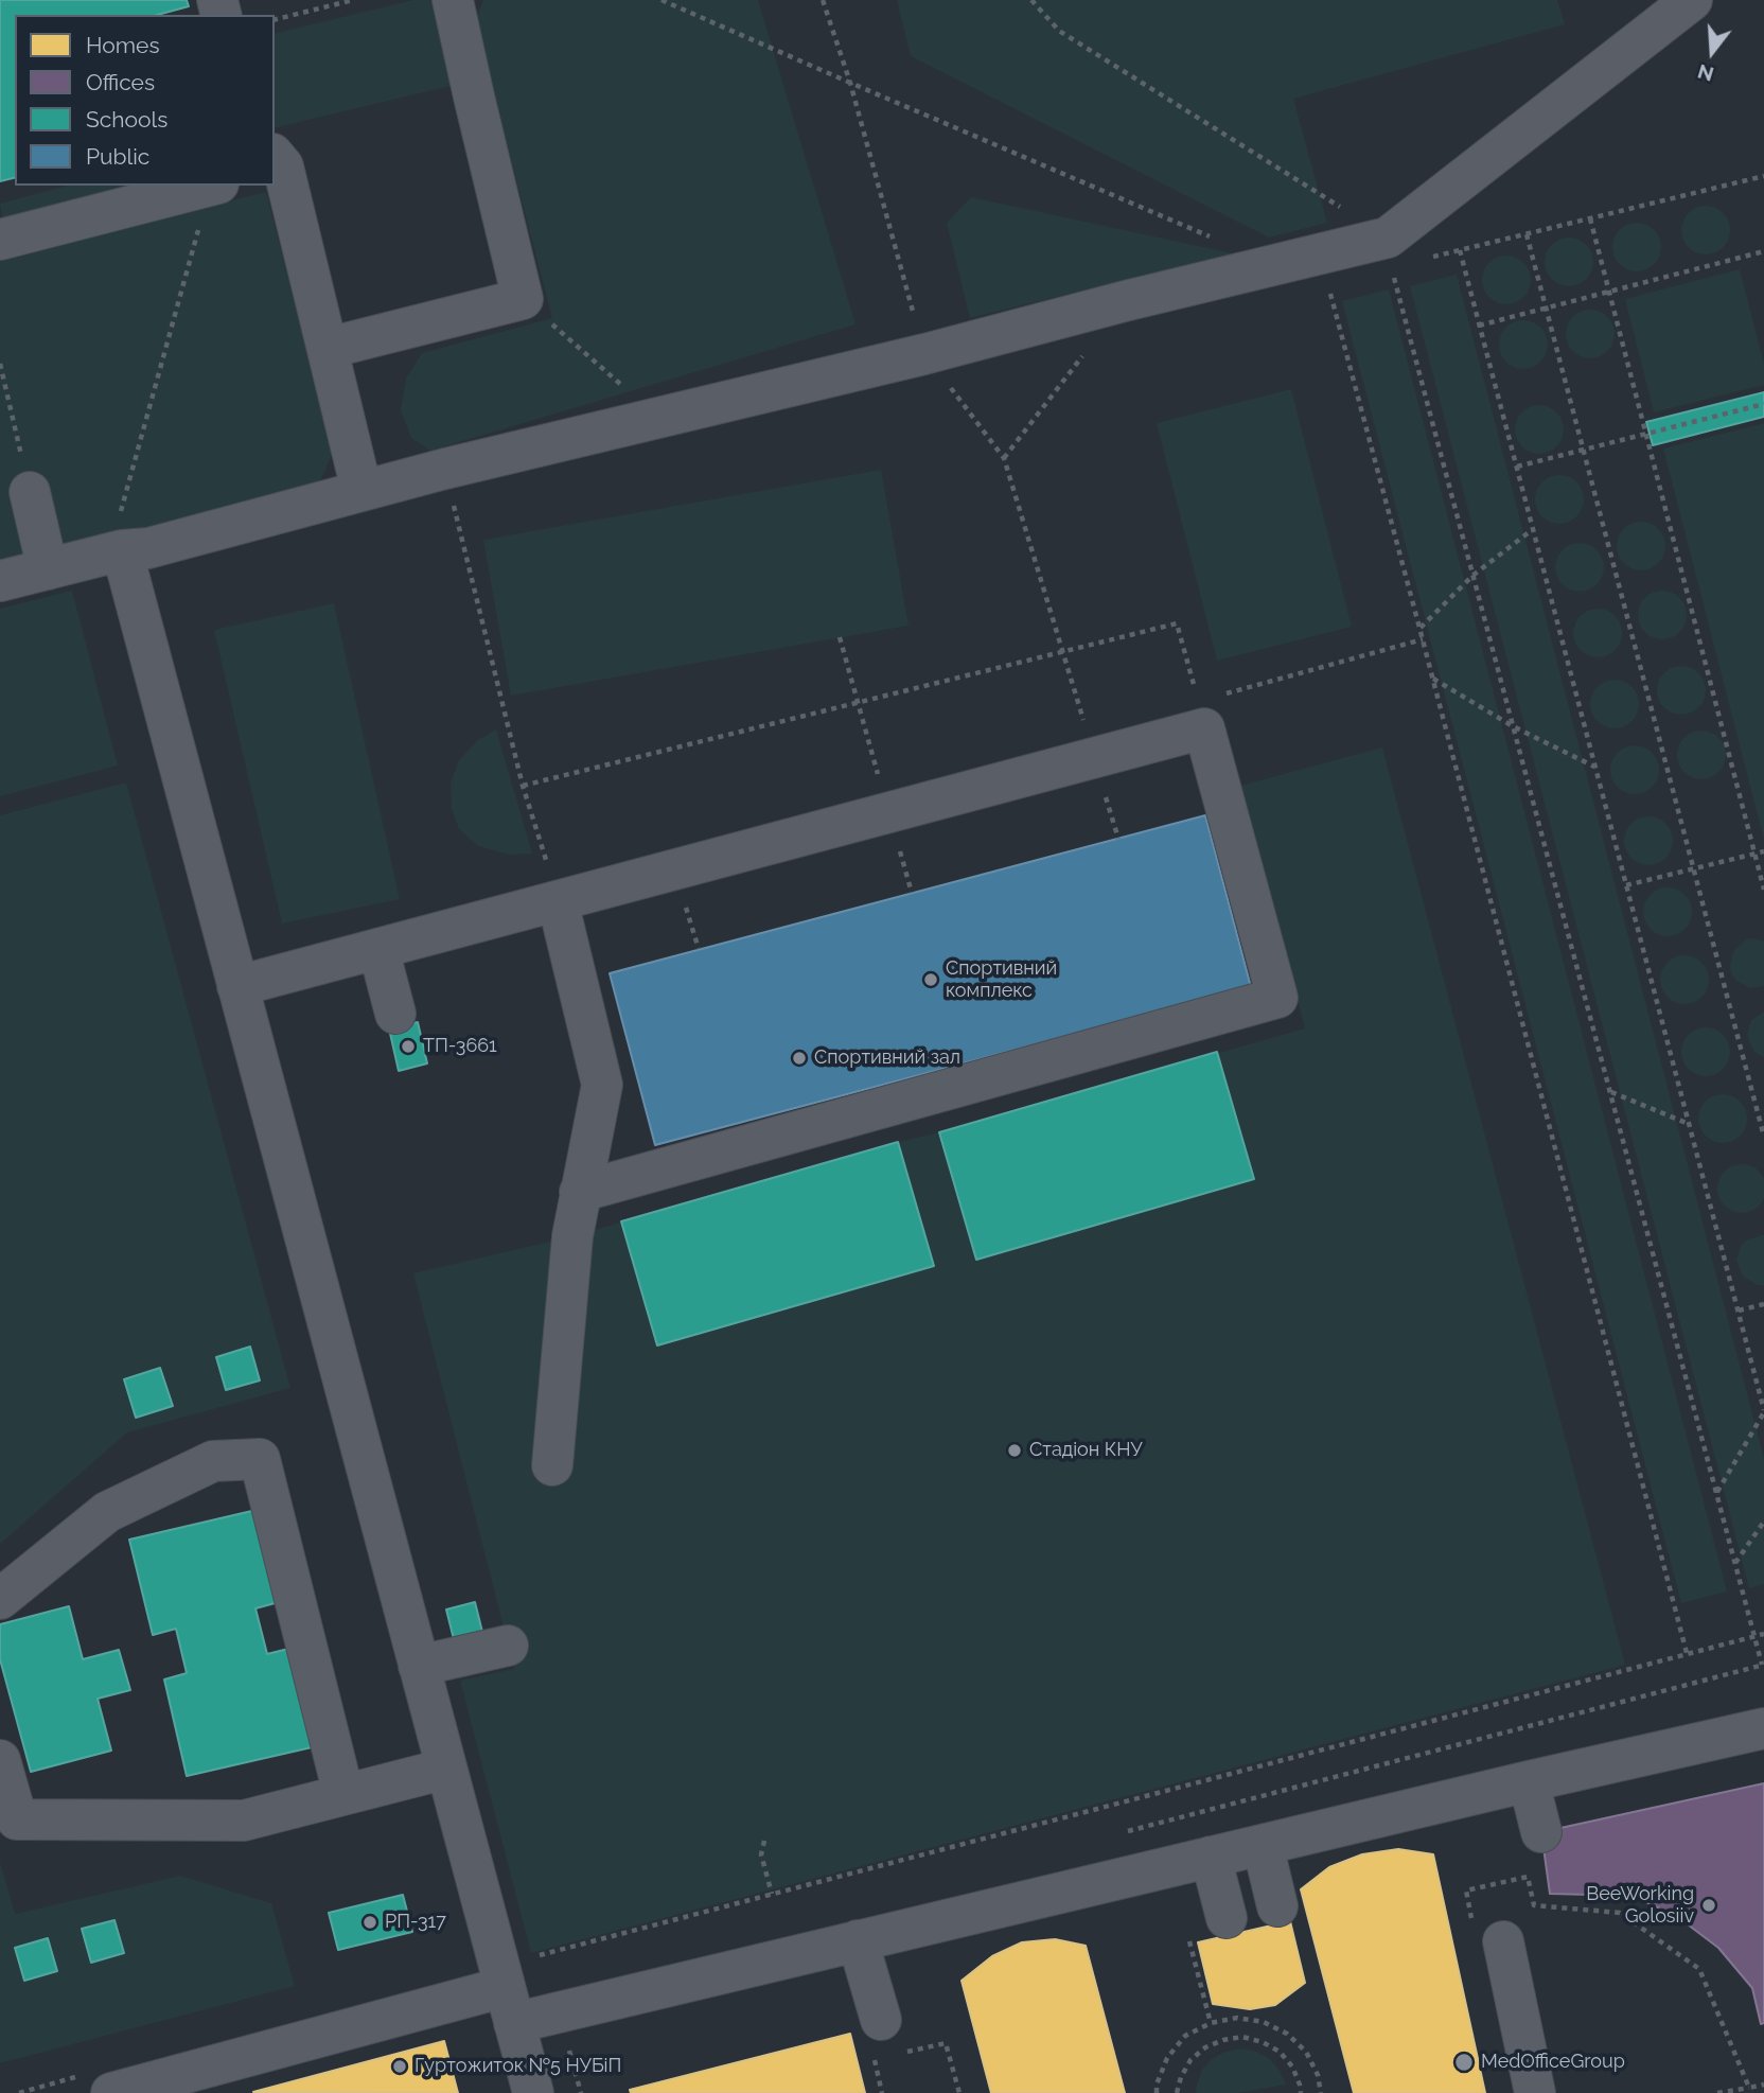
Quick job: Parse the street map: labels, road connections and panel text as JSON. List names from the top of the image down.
{
  "places": [
    "Спортивний комплекс",
    "ТП-3661",
    "Спортивний зал",
    "Стадіон КНУ",
    "BeeWorking Golosiiv",
    "РП-317",
    "MedOfficeGroup",
    "Гуртожиток №5 НУБіП"
  ],
  "legend": [
    "Homes",
    "Offices",
    "Schools",
    "Public"
  ],
  "north": "bottom"
}
